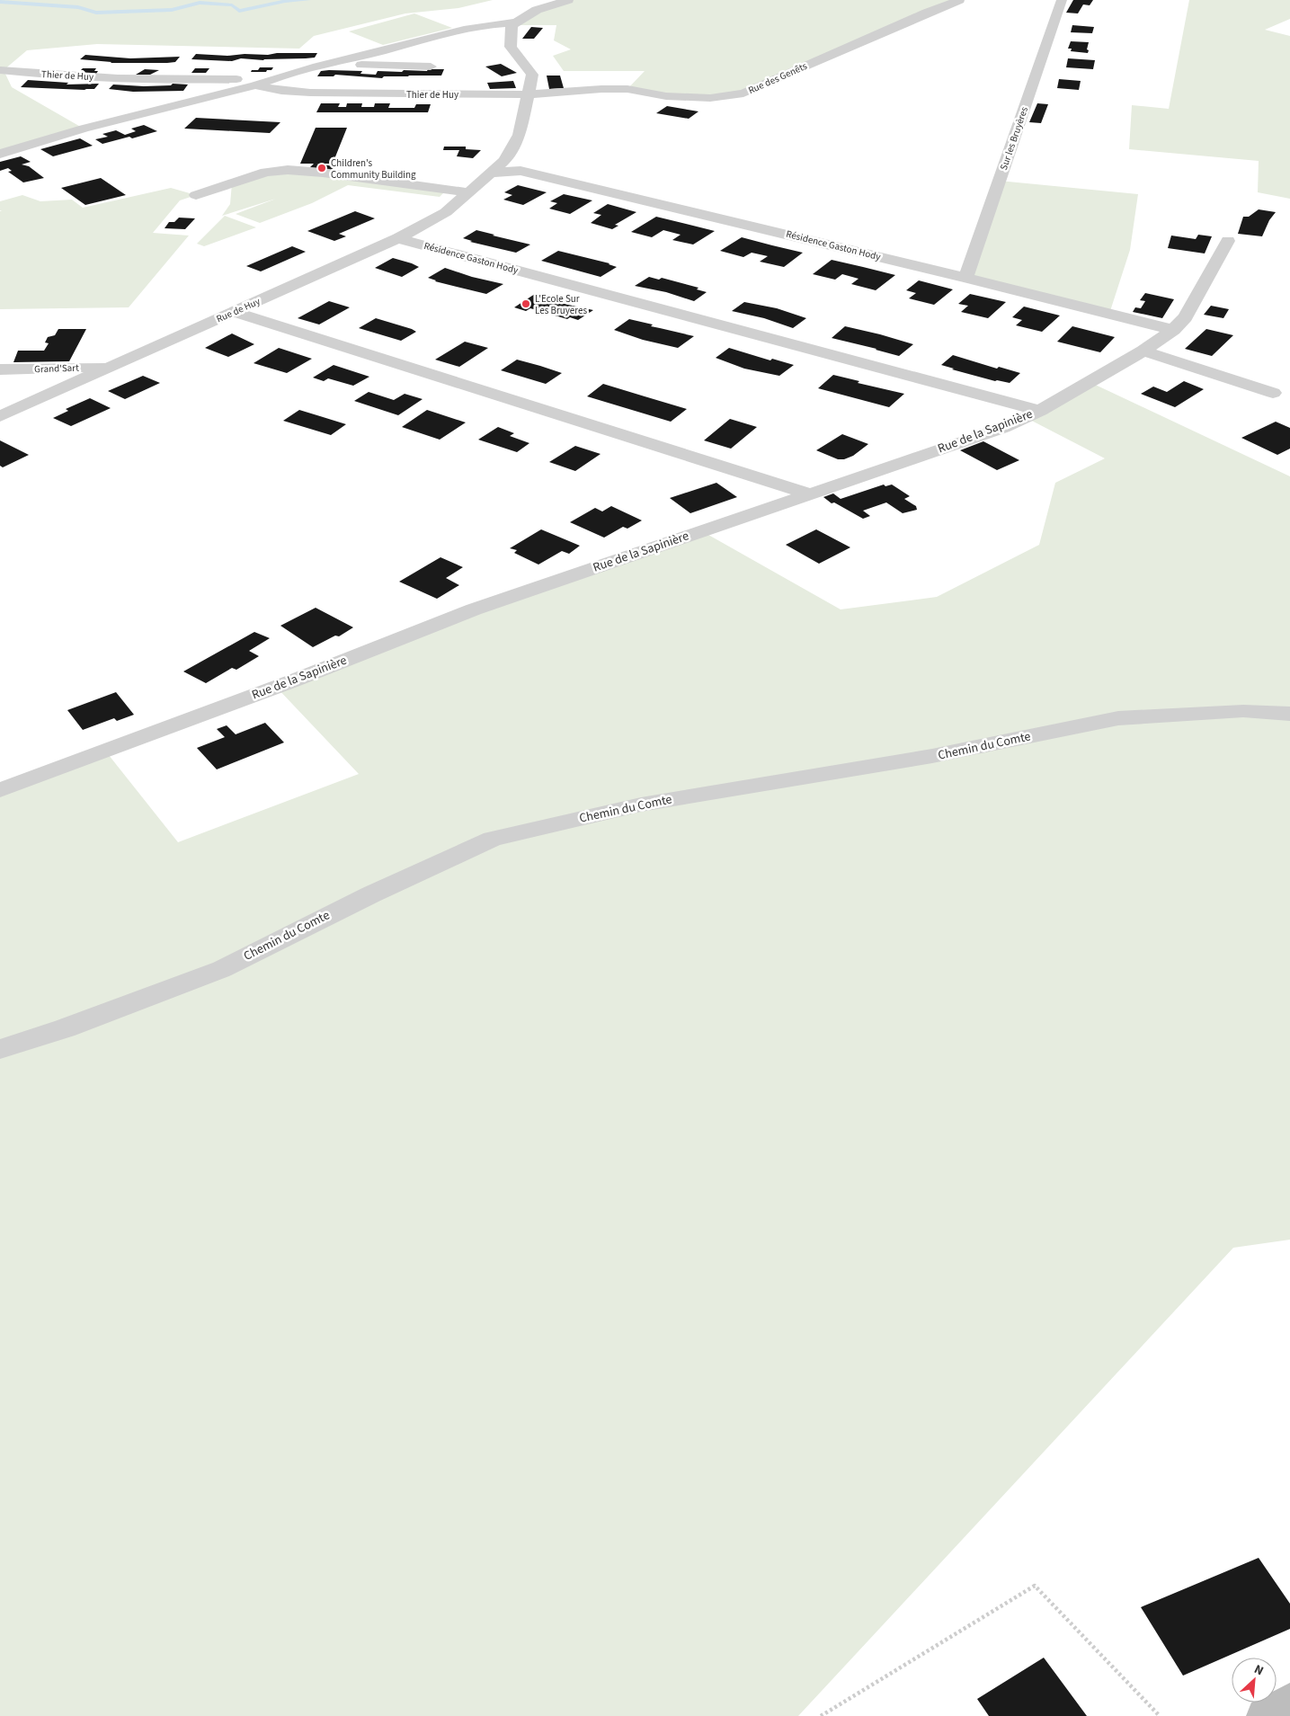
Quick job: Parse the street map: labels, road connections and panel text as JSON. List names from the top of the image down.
{
  "streets": {
    "street": [
      "Thier de Huy",
      "Rue des Genêts",
      "Sur les Bruyères",
      "Résidence Gaston Hody",
      "Rue de Huy",
      "Grand'Sart",
      "Rue de la Sapinière",
      "Chemin du Comte"
    ]
  },
  "crossings": [
    ["Thier de Huy", "Rue des Genêts"],
    ["Thier de Huy", "Rue de Huy"],
    ["Rue des Genêts", "Rue de Huy"],
    ["Sur les Bruyères", "Résidence Gaston Hody"],
    ["Résidence Gaston Hody", "Rue de Huy"],
    ["Résidence Gaston Hody", "Rue de la Sapinière"],
    ["Rue de Huy", "Grand'Sart"]
  ],
  "places": ["Children's Community Building", "L'Ecole Sur Les Bruyeres"],
  "north": "top right"
}
